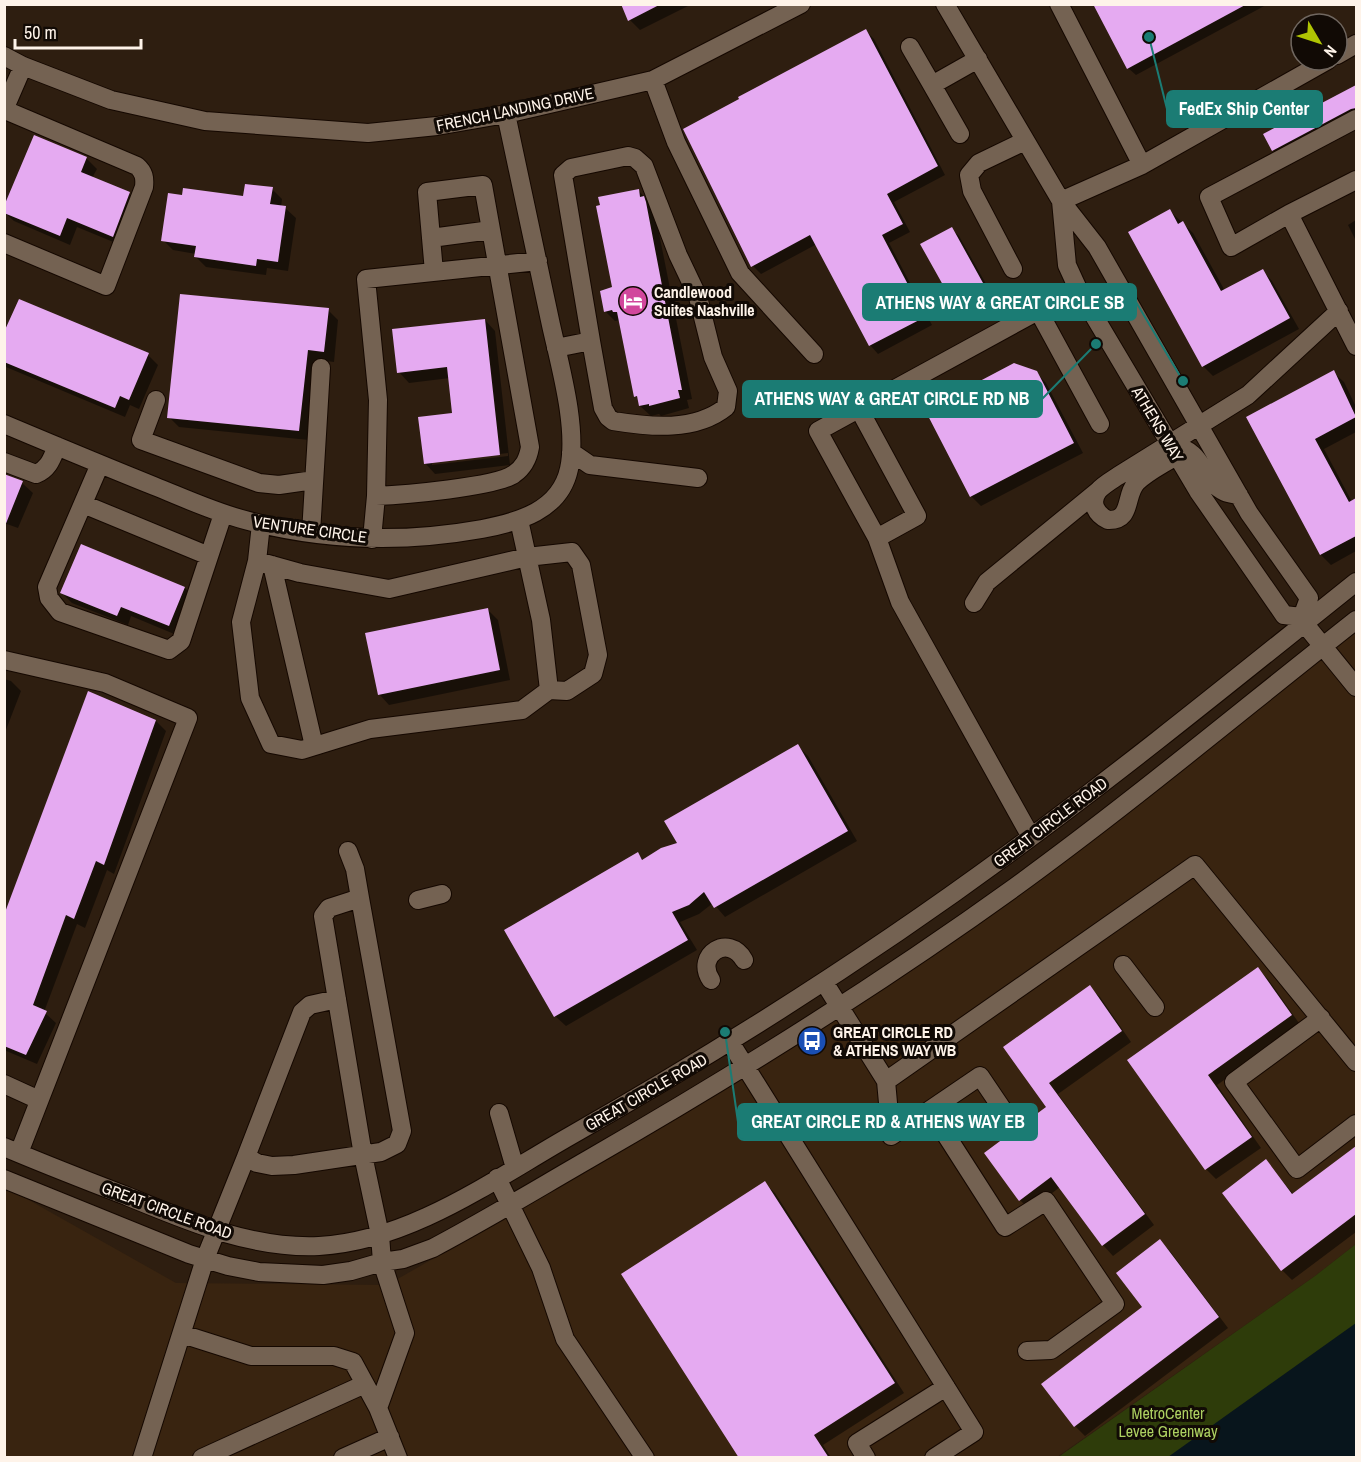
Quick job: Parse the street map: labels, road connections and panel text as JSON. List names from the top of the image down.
{
  "streets": {
    "street": [
      "FRENCH LANDING DRIVE",
      "ATHENS WAY",
      "VENTURE CIRCLE",
      "GREAT CIRCLE ROAD"
    ]
  },
  "crossings": [
    ["FRENCH LANDING DRIVE", "VENTURE CIRCLE"],
    ["ATHENS WAY", "GREAT CIRCLE ROAD"]
  ],
  "parks": ["MetroCenter Levee Greenway"],
  "places": {
    "other": [
      "FedEx Ship Center",
      "ATHENS WAY & GREAT CIRCLE RD NB",
      "ATHENS WAY & GREAT CIRCLE SB",
      "GREAT CIRCLE RD & ATHENS WAY EB"
    ],
    "hotel": ["Candlewood Suites Nashville"],
    "bus stop": ["GREAT CIRCLE RD & ATHENS WAY WB"]
  },
  "scale_bar": "50 m",
  "north": "bottom right"
}
